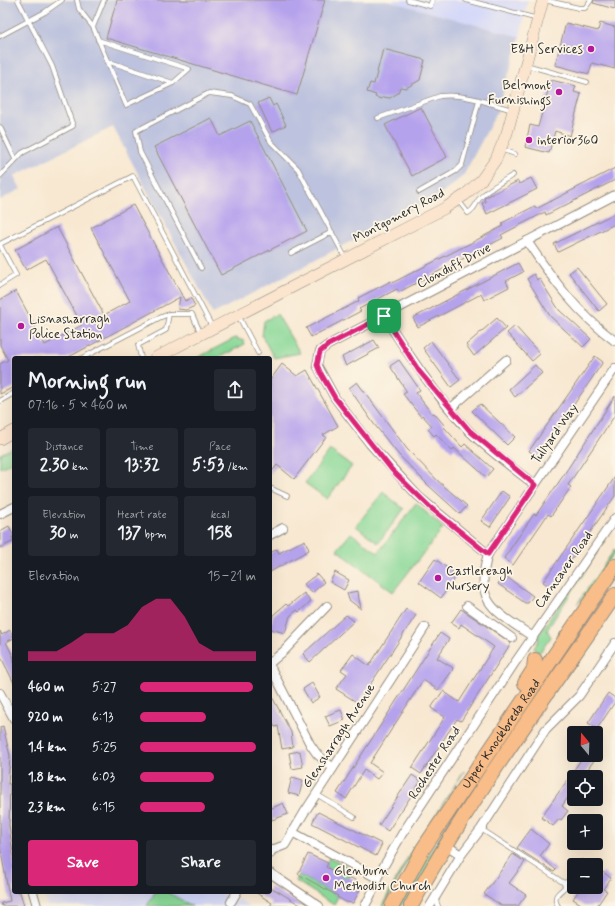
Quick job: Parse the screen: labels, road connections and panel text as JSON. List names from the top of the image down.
{
  "streets": {
    "highway": ["Upper Knockbreda Road"],
    "street": [
      "Montgomery Road",
      "Clonduff Drive",
      "Tullyard Way",
      "Carncaver Road",
      "Glensharragh Avenue",
      "Rochester Road"
    ]
  },
  "crossings": [
    ["Clonduff Drive", "Tullyard Way"],
    ["Carncaver Road", "Rochester Road"]
  ],
  "places": [
    "E&H Services",
    "Belmont Furnishings",
    "interior360",
    "Lisnasharragh Police Station",
    "Castlereagh Nursery",
    "Glenburn Methodist Church"
  ],
  "north": "top",
  "page": {
    "heading": ["Morning run", "07:16 · 5 × 460 m"],
    "stats": [
      ["Distance", "2.30 km"],
      ["Time", "13:32"],
      ["Pace", "5:53 /km"],
      ["Elevation", "30 m"],
      ["Heart rate", "137 bpm"],
      ["kcal", "158"]
    ],
    "chart": ["Elevation", "15–21 m"],
    "list": [
      {
        "name": "460 m",
        "note": "5:27"
      },
      {
        "name": "920 m",
        "note": "6:13"
      },
      {
        "name": "1.4 km",
        "note": "5:25"
      },
      {
        "name": "1.8 km",
        "note": "6:03"
      },
      {
        "name": "2.3 km",
        "note": "6:15"
      }
    ],
    "map_buttons": ["+", "−"],
    "buttons": ["Save", "Share"]
  }
}
